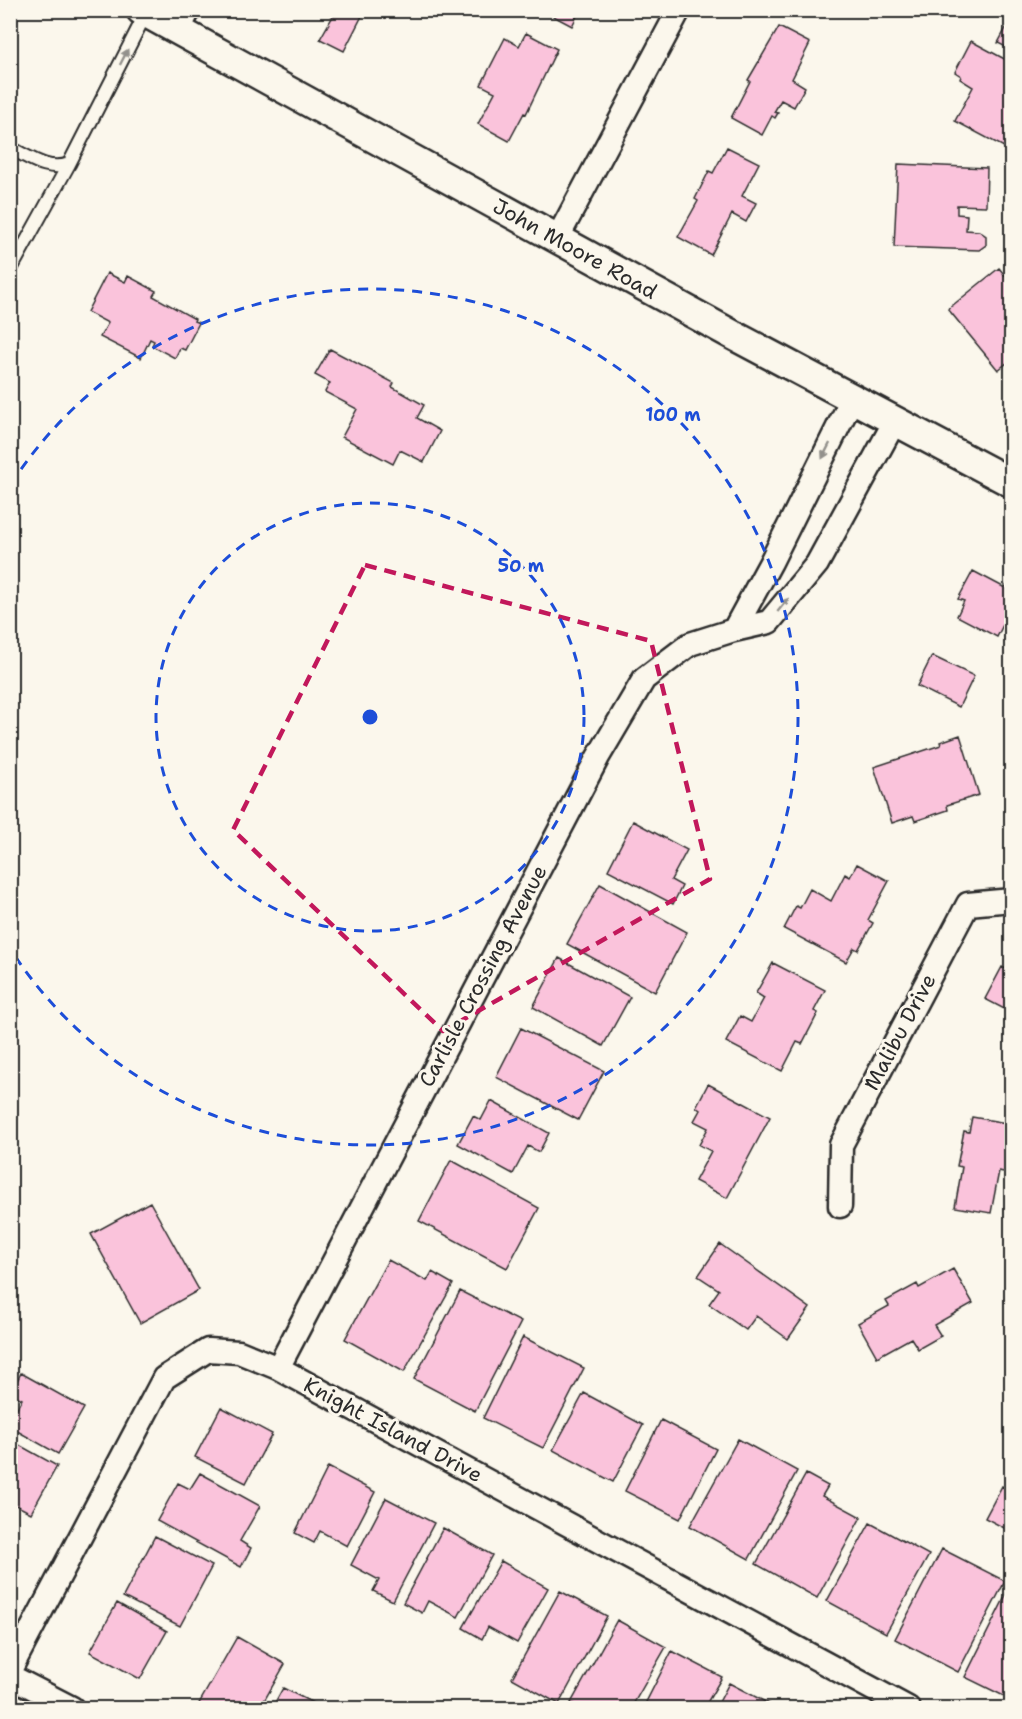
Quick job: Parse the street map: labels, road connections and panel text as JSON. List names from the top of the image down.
{
  "streets": {
    "street": [
      "John Moore Road",
      "Carlisle Crossing Avenue",
      "Malibu Drive",
      "Knight Island Drive"
    ]
  },
  "crossings": [
    ["John Moore Road", "Carlisle Crossing Avenue"],
    ["Carlisle Crossing Avenue", "Knight Island Drive"]
  ],
  "rings": ["100 m", "50 m"]
}
